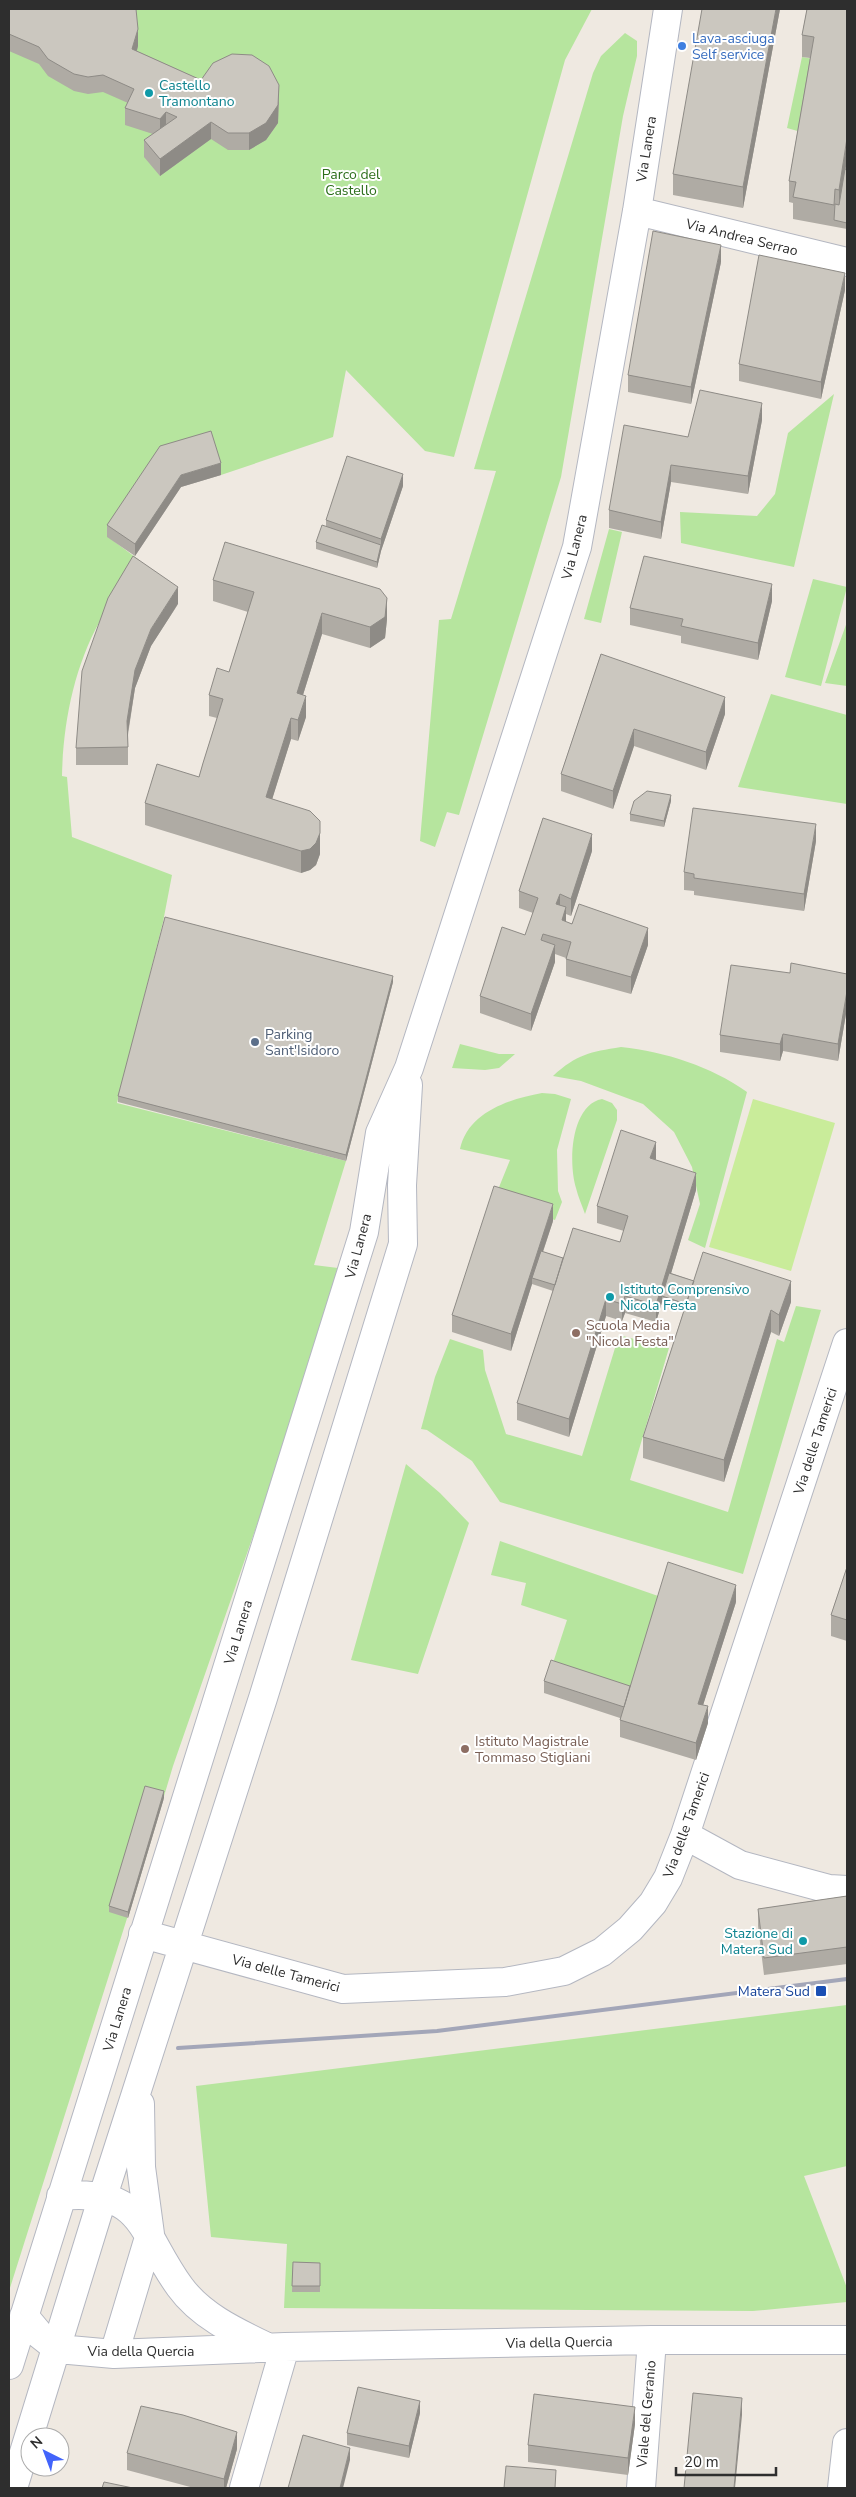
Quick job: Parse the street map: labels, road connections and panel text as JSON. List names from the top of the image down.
{
  "streets": {
    "street": [
      "Via Lanera",
      "Via Andrea Serrao",
      "Via delle Tamerici",
      "Via della Quercia",
      "Viale del Geranio"
    ]
  },
  "crossings": [
    ["Via Lanera", "Via Andrea Serrao"],
    ["Via Lanera", "Via delle Tamerici"],
    ["Via Lanera", "Via della Quercia"],
    ["Via della Quercia", "Viale del Geranio"]
  ],
  "parks": ["Parco del Castello"],
  "places": {
    "other": [
      "Lava-asciuga Self service",
      "Castello Tramontano",
      "Parking Sant'Isidoro",
      "Istituto Comprensivo Nicola Festa",
      "Scuola Media \"Nicola Festa\"",
      "Istituto Magistrale Tommaso Stigliani",
      "Stazione di Matera Sud"
    ],
    "transit": ["Matera Sud"]
  },
  "scale_bar": "20 m",
  "north": "top left"
}
